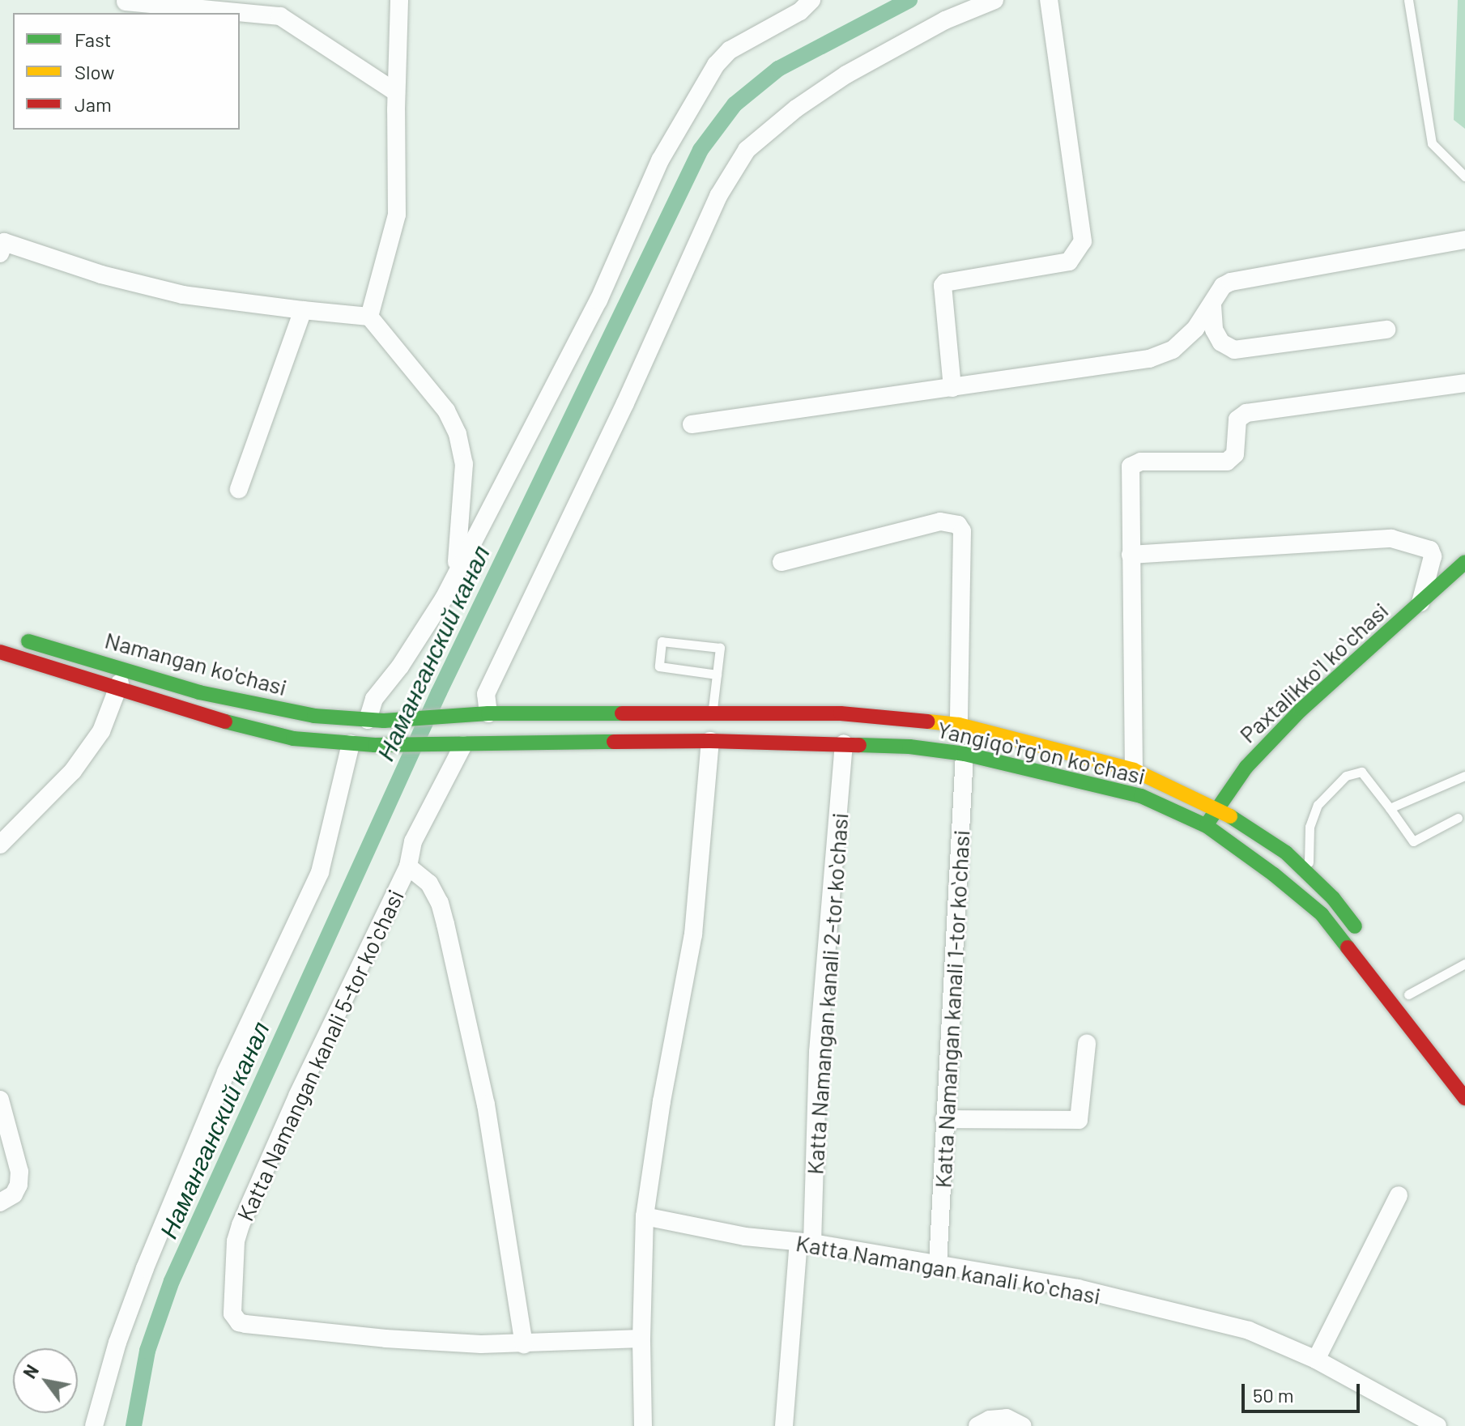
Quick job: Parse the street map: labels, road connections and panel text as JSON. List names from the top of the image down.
{
  "streets": {
    "main road": ["Namangan ko'chasi", "Paxtalikkoʻl koʻchasi", "Yangiqoʻrgʻon koʻchasi"],
    "street": [
      "Katta Namangan kanali 2-tor koʻchasi",
      "Katta Namangan kanali 1-tor koʻchasi",
      "Katta Namangan kanali 5-tor koʻchasi",
      "Katta Namangan kanali koʻchasi"
    ]
  },
  "crossings": [
    ["Namangan ko'chasi", "Yangiqoʻrgʻon koʻchasi"],
    ["Paxtalikkoʻl koʻchasi", "Yangiqoʻrgʻon koʻchasi"],
    ["Yangiqoʻrgʻon koʻchasi", "Katta Namangan kanali 2-tor koʻchasi"],
    ["Yangiqoʻrgʻon koʻchasi", "Katta Namangan kanali 1-tor koʻchasi"],
    ["Yangiqoʻrgʻon koʻchasi", "Katta Namangan kanali 5-tor koʻchasi"],
    ["Katta Namangan kanali 2-tor koʻchasi", "Katta Namangan kanali koʻchasi"],
    ["Katta Namangan kanali 1-tor koʻchasi", "Katta Namangan kanali koʻchasi"]
  ],
  "water": ["Наманганский канал"],
  "legend": ["Fast", "Slow", "Jam"],
  "scale_bar": "50 m",
  "north": "top left"
}
